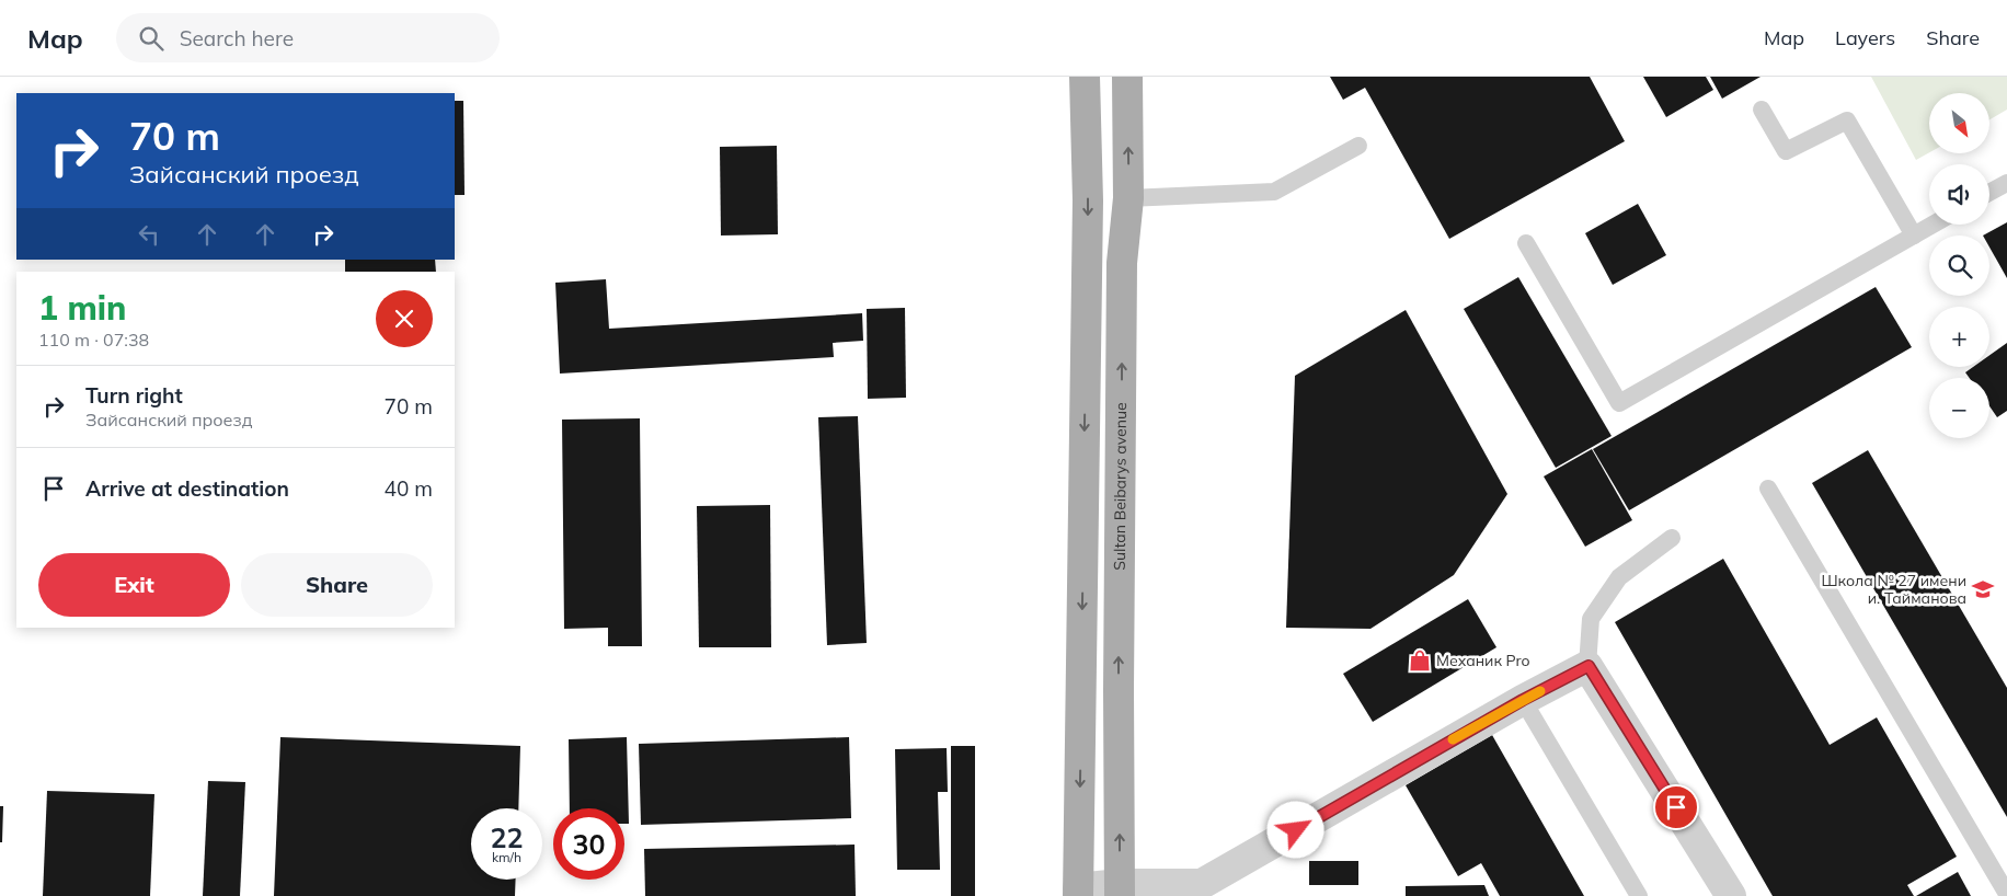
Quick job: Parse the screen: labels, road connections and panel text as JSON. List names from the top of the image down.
{
  "streets": {
    "main road": ["Sultan Beibarys avenue"]
  },
  "places": {
    "school or university": ["Школа № 27 имени и. Тайманова"],
    "shop": ["Механик Pro"]
  },
  "north": "bottom right",
  "page": {
    "header": "Map",
    "search": "Search here",
    "nav": ["Map", "Layers", "Share"],
    "map_buttons": ["+", "−"],
    "turn": ["70 m", "Зайсанский проезд"],
    "heading": ["1 min", "110 m · 07:38"],
    "list": [
      {
        "name": "Turn right",
        "note": "Зайсанский проезд",
        "value": "70 m"
      },
      {
        "name": "Arrive at destination",
        "value": "40 m"
      }
    ],
    "buttons": ["Exit", "Share"],
    "speed": "22 km/h",
    "limit": "30"
  }
}
